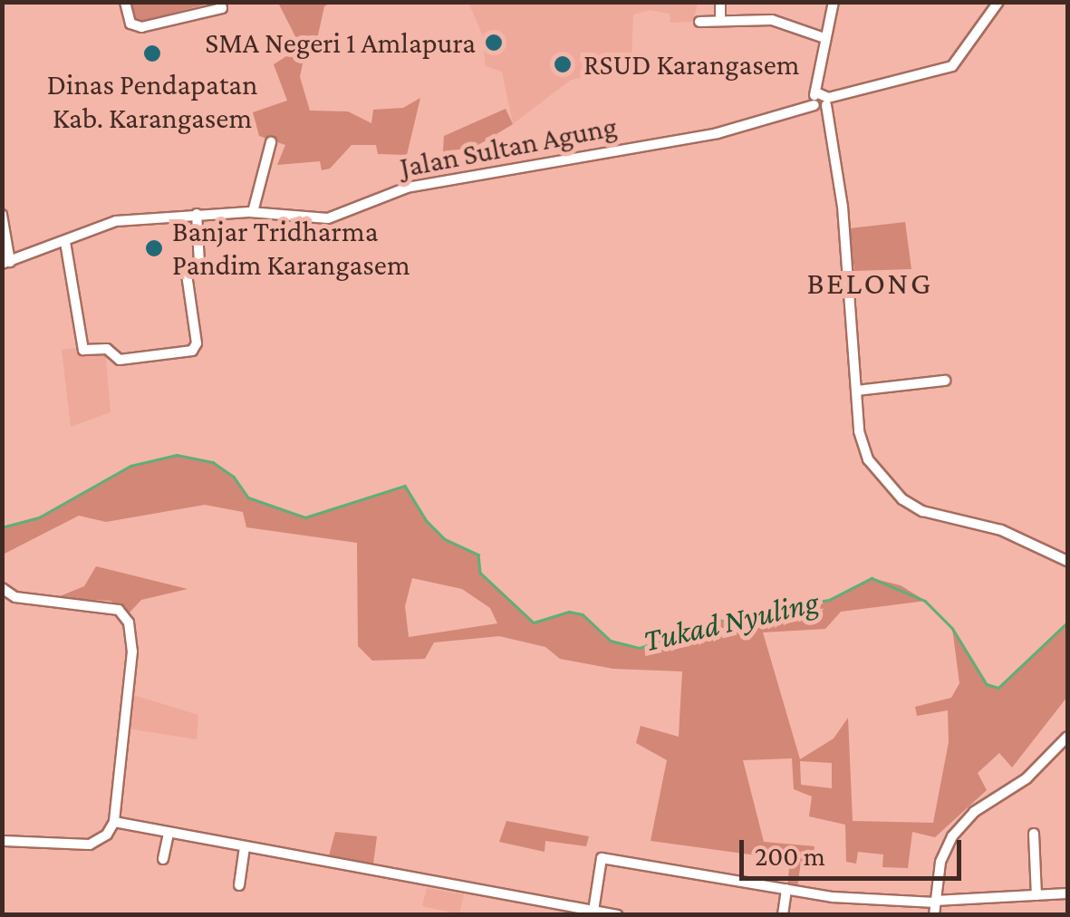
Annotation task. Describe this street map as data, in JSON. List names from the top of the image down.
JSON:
{
  "streets": {
    "street": ["Jalan Sultan Agung"]
  },
  "districts": ["BELONG"],
  "water": ["Tukad Nyuling"],
  "places": [
    "SMA Negeri 1 Amlapura",
    "Dinas Pendapatan Kab. Karangasem",
    "RSUD Karangasem",
    "Banjar Tridharma Pandim Karangasem"
  ],
  "scale_bar": "200 m"
}
